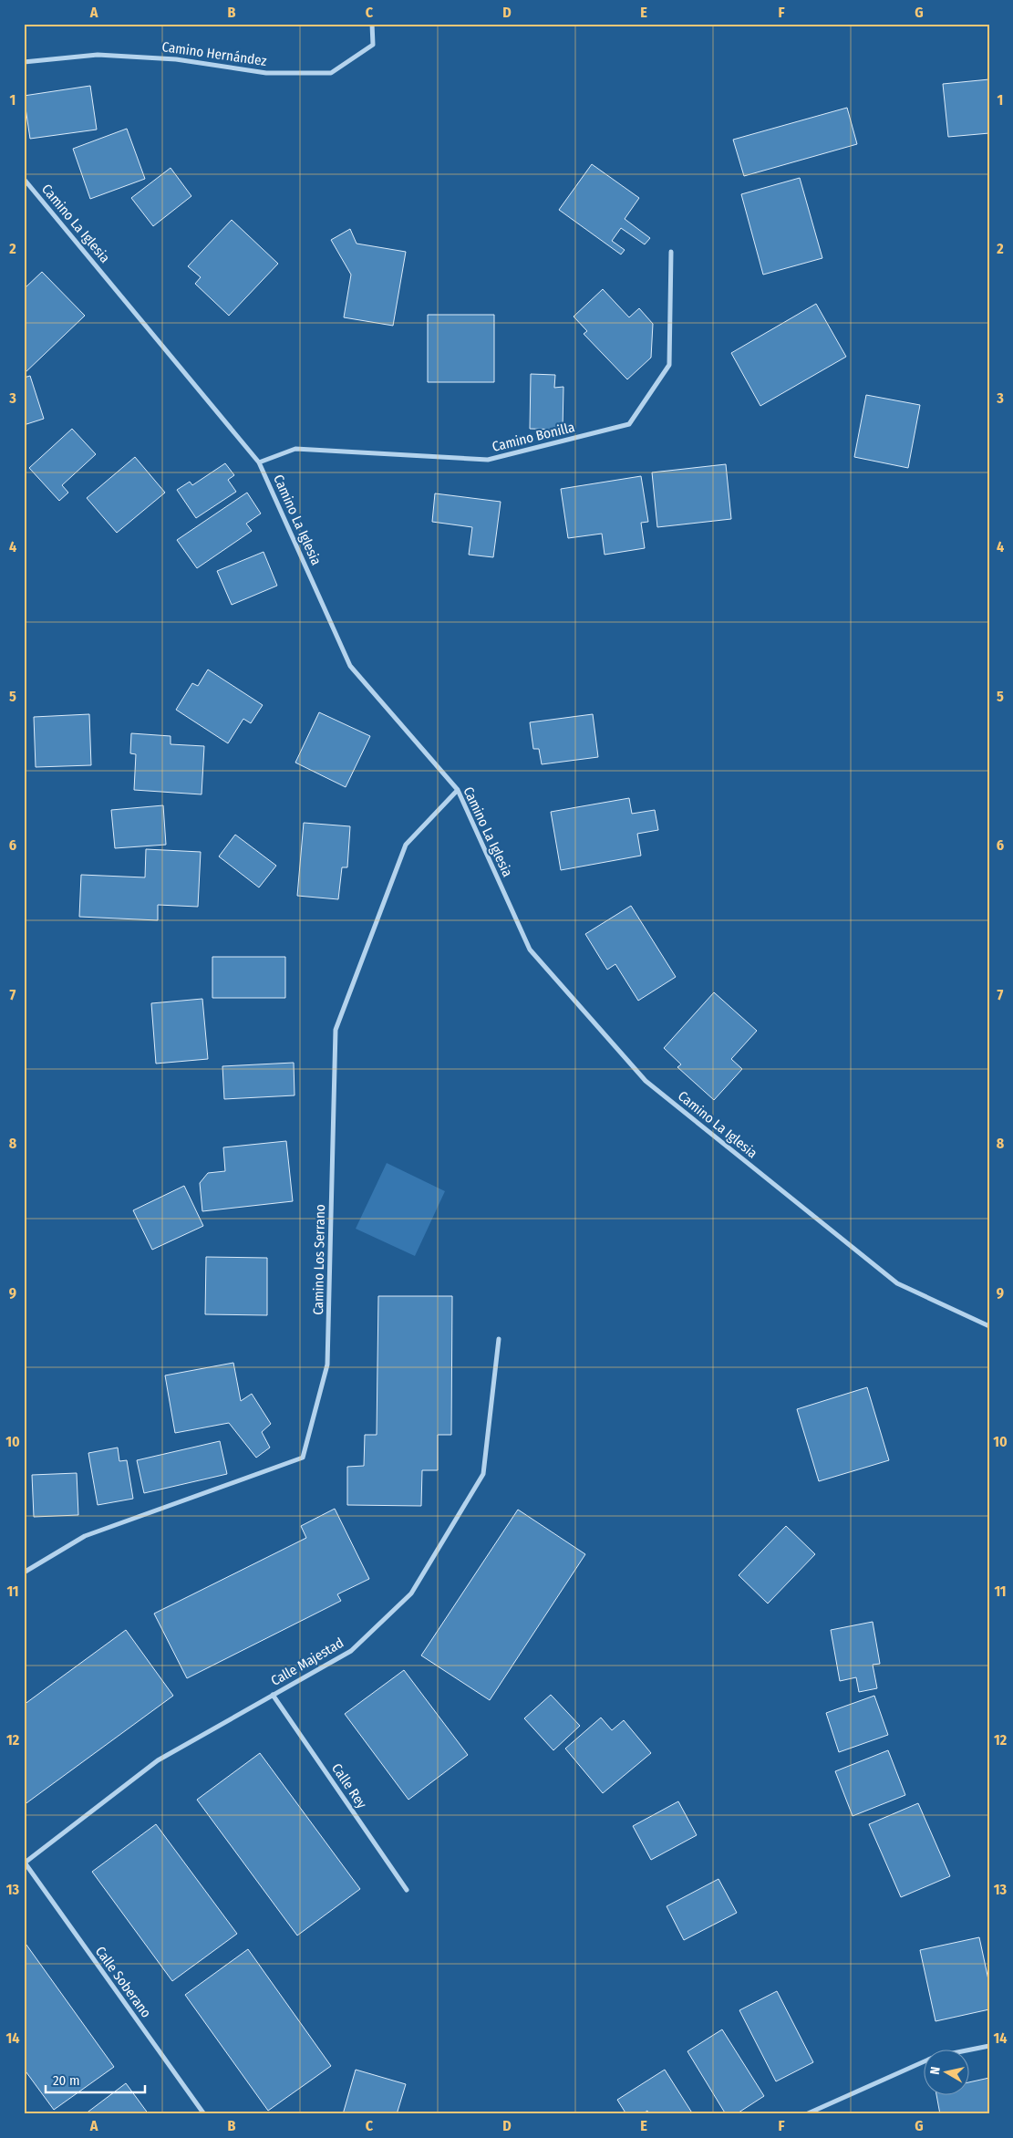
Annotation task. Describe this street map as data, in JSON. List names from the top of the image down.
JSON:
{
  "streets": {
    "street": [
      "Camino Hernández",
      "Camino La Iglesia",
      "Camino Bonilla",
      "Camino Los Serrano",
      "Calle Majestad",
      "Calle Rey",
      "Calle Soberano"
    ]
  },
  "crossings": [
    ["Camino La Iglesia", "Camino Bonilla"],
    ["Camino La Iglesia", "Camino Los Serrano"],
    ["Calle Majestad", "Calle Rey"],
    ["Calle Majestad", "Calle Soberano"]
  ],
  "scale_bar": "20 m",
  "north": "left",
  "grid": {
    "columns": [
      "A",
      "B",
      "C",
      "D",
      "E",
      "F",
      "G"
    ],
    "rows": [
      "1",
      "2",
      "3",
      "4",
      "5",
      "6",
      "7",
      "8",
      "9",
      "10",
      "11",
      "12",
      "13",
      "14"
    ]
  }
}
